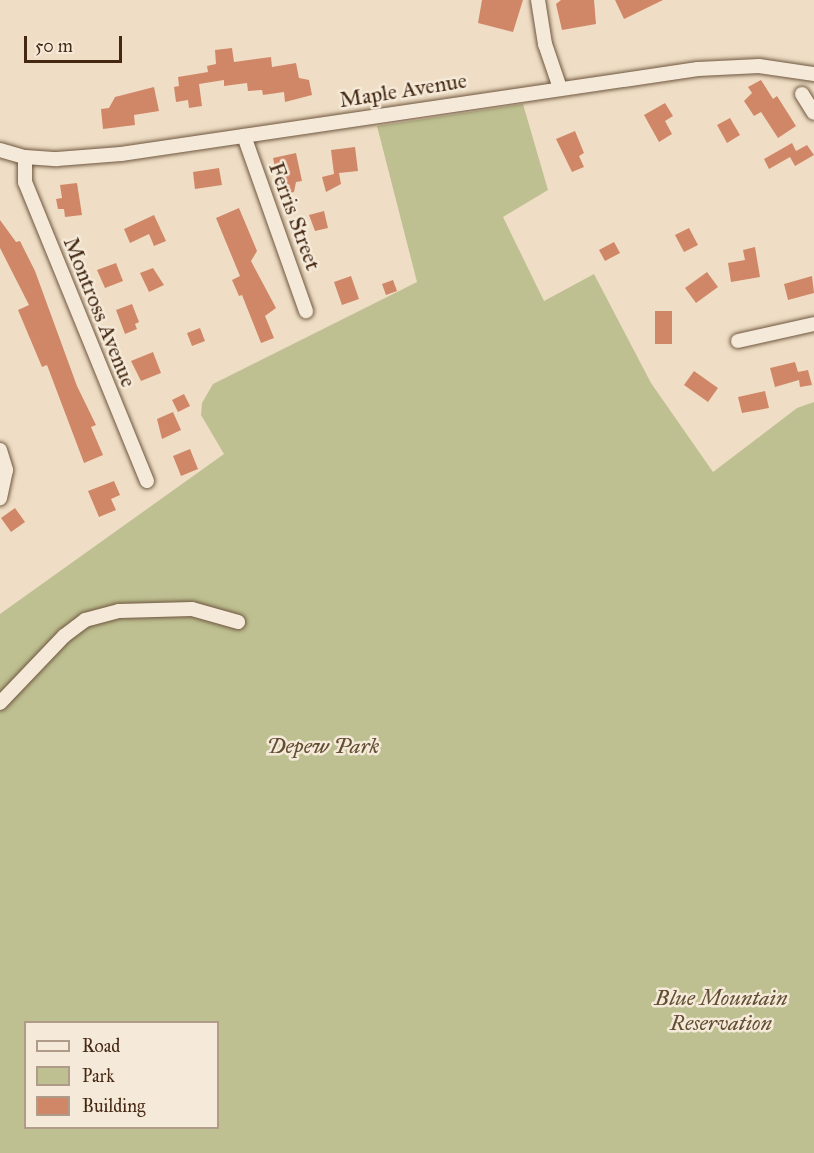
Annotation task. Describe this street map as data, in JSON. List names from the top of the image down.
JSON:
{
  "streets": {
    "street": ["Maple Avenue", "Ferris Street", "Montross Avenue"]
  },
  "crossings": [
    ["Maple Avenue", "Ferris Street"],
    ["Maple Avenue", "Montross Avenue"]
  ],
  "parks": ["Depew Park", "Blue Mountain Reservation"],
  "legend": ["Road", "Park", "Building"],
  "scale_bar": "50 m"
}
